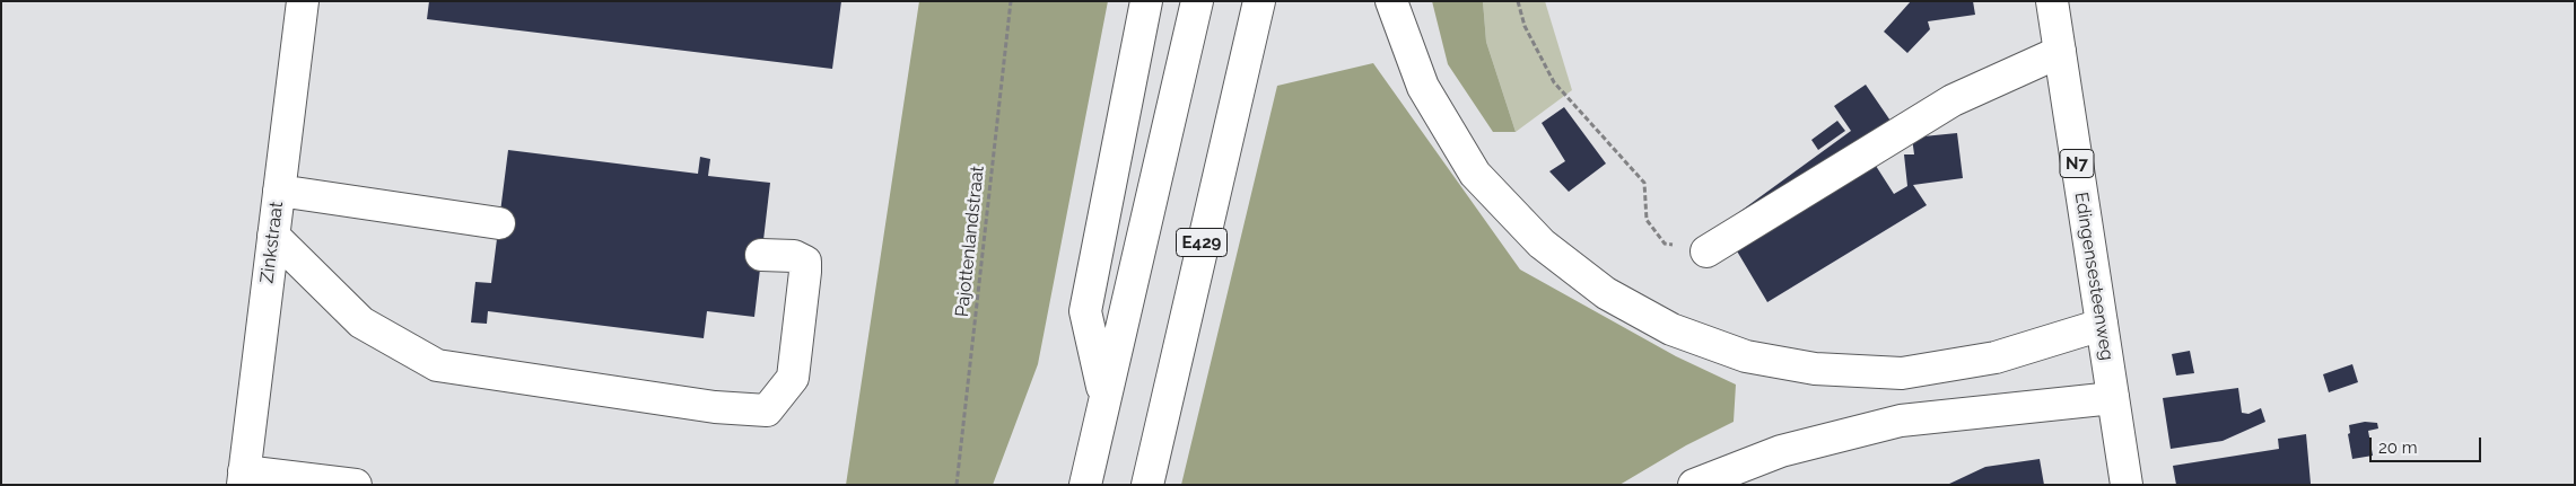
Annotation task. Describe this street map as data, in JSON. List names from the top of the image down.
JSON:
{
  "streets": {
    "main road": [
      "N7",
      "Zinkstraat",
      "E429",
      "Edingensesteenweg"
    ],
    "path": ["Pajottenlandstraat"]
  },
  "scale_bar": "20 m"
}
